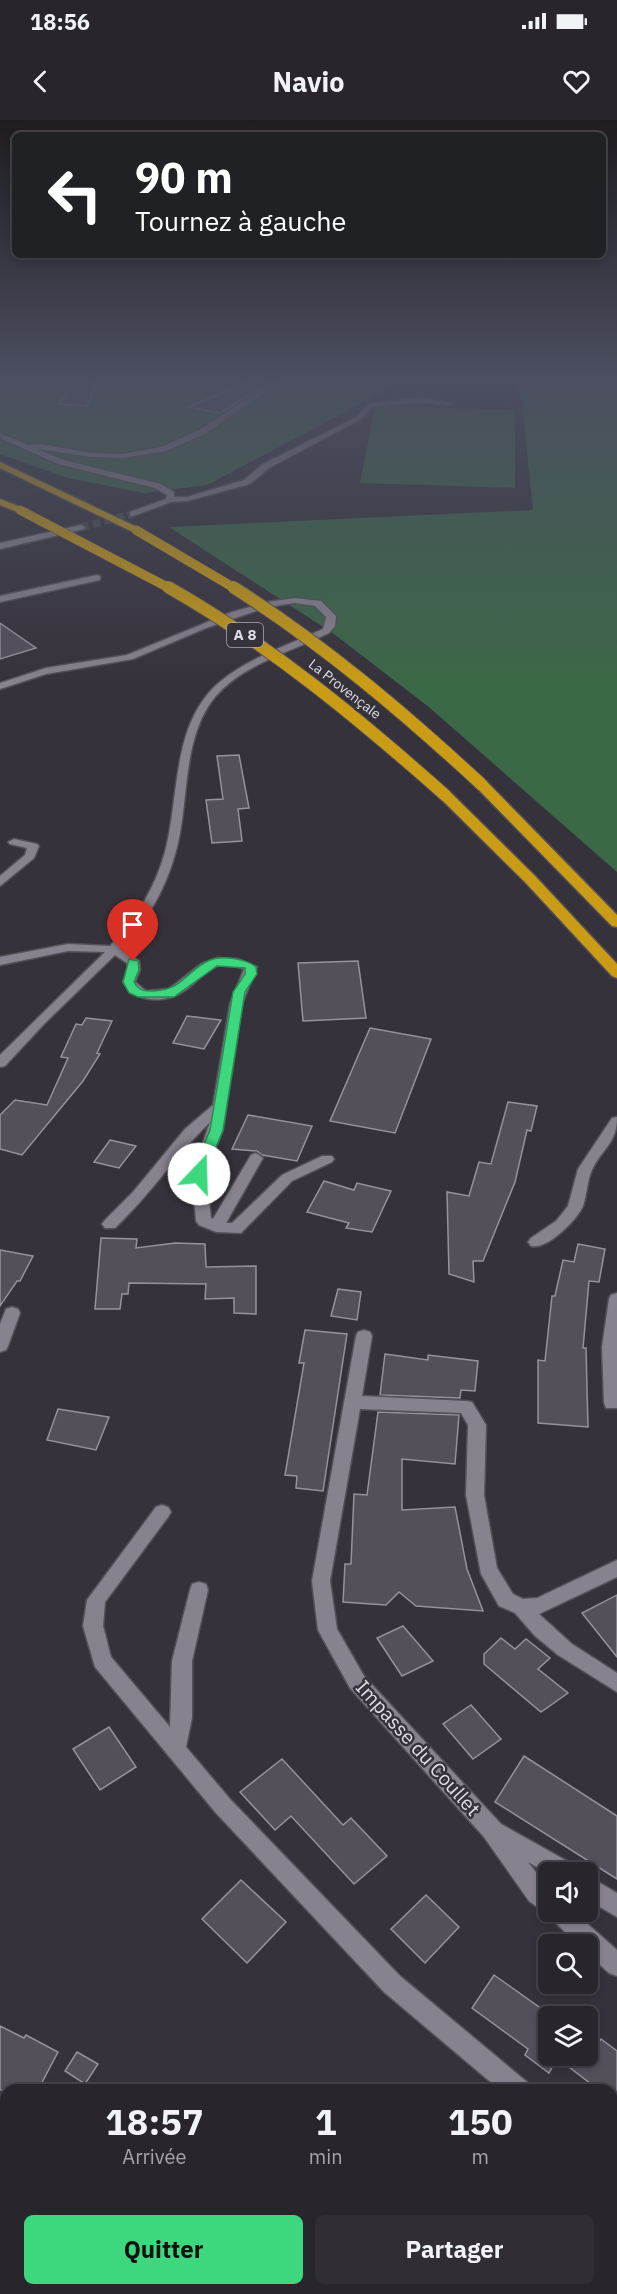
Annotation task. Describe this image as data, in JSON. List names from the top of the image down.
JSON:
{
  "streets": {
    "highway": ["A 8", "La Provençale"],
    "street": ["Impasse du Coullet"]
  },
  "page": {
    "status": "18:56",
    "header": "Navio",
    "turn": ["90 m", "Tournez à gauche"],
    "eta": [
      "18:57",
      "Arrivée",
      "1",
      "min",
      "150",
      "m"
    ],
    "buttons": ["Quitter", "Partager"]
  }
}
